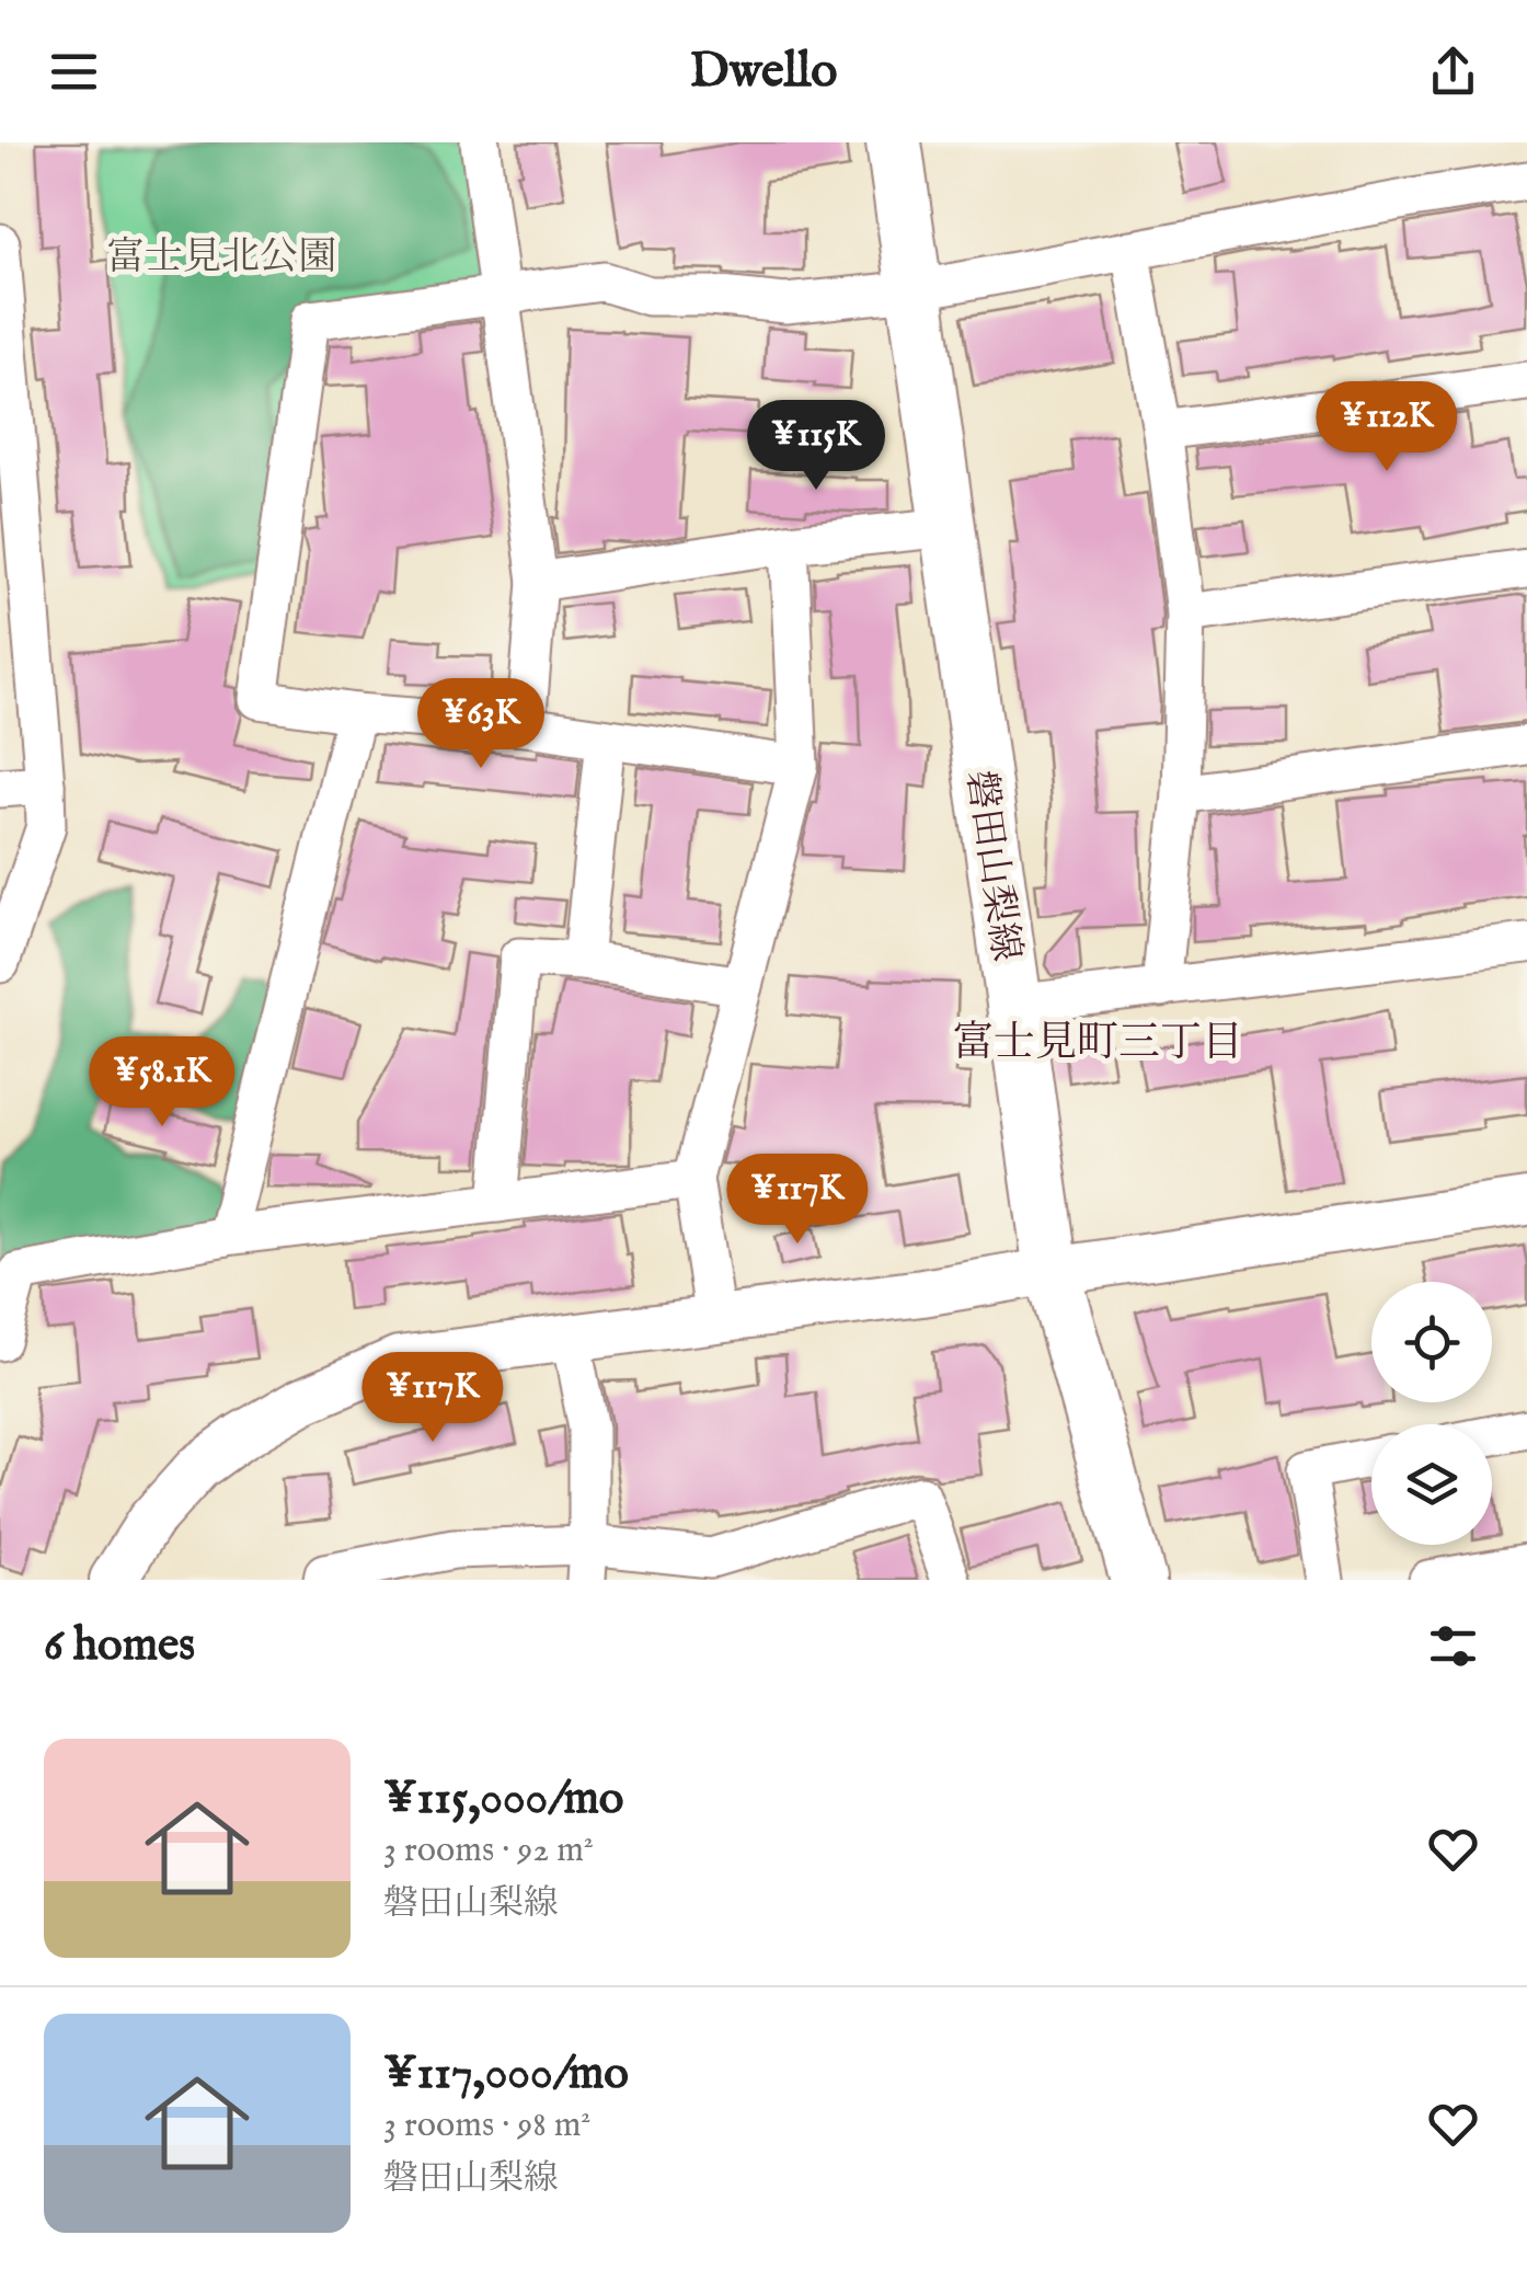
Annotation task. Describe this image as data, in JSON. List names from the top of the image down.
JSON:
{
  "streets": {
    "main road": ["磐田山梨線"]
  },
  "districts": ["富士見町三丁目"],
  "parks": ["富士見北公園"],
  "page": {
    "header": "Dwello",
    "price": [
      "¥112K",
      "¥115K",
      "¥63K",
      "¥58.1K",
      "¥117K",
      "¥117K"
    ],
    "heading": "6 homes",
    "list": [
      {
        "name": "¥115,000/mo",
        "note": "3 rooms · 92 m² · 磐田山梨線"
      },
      {
        "name": "¥117,000/mo",
        "note": "3 rooms · 98 m² · 磐田山梨線"
      }
    ]
  }
}
